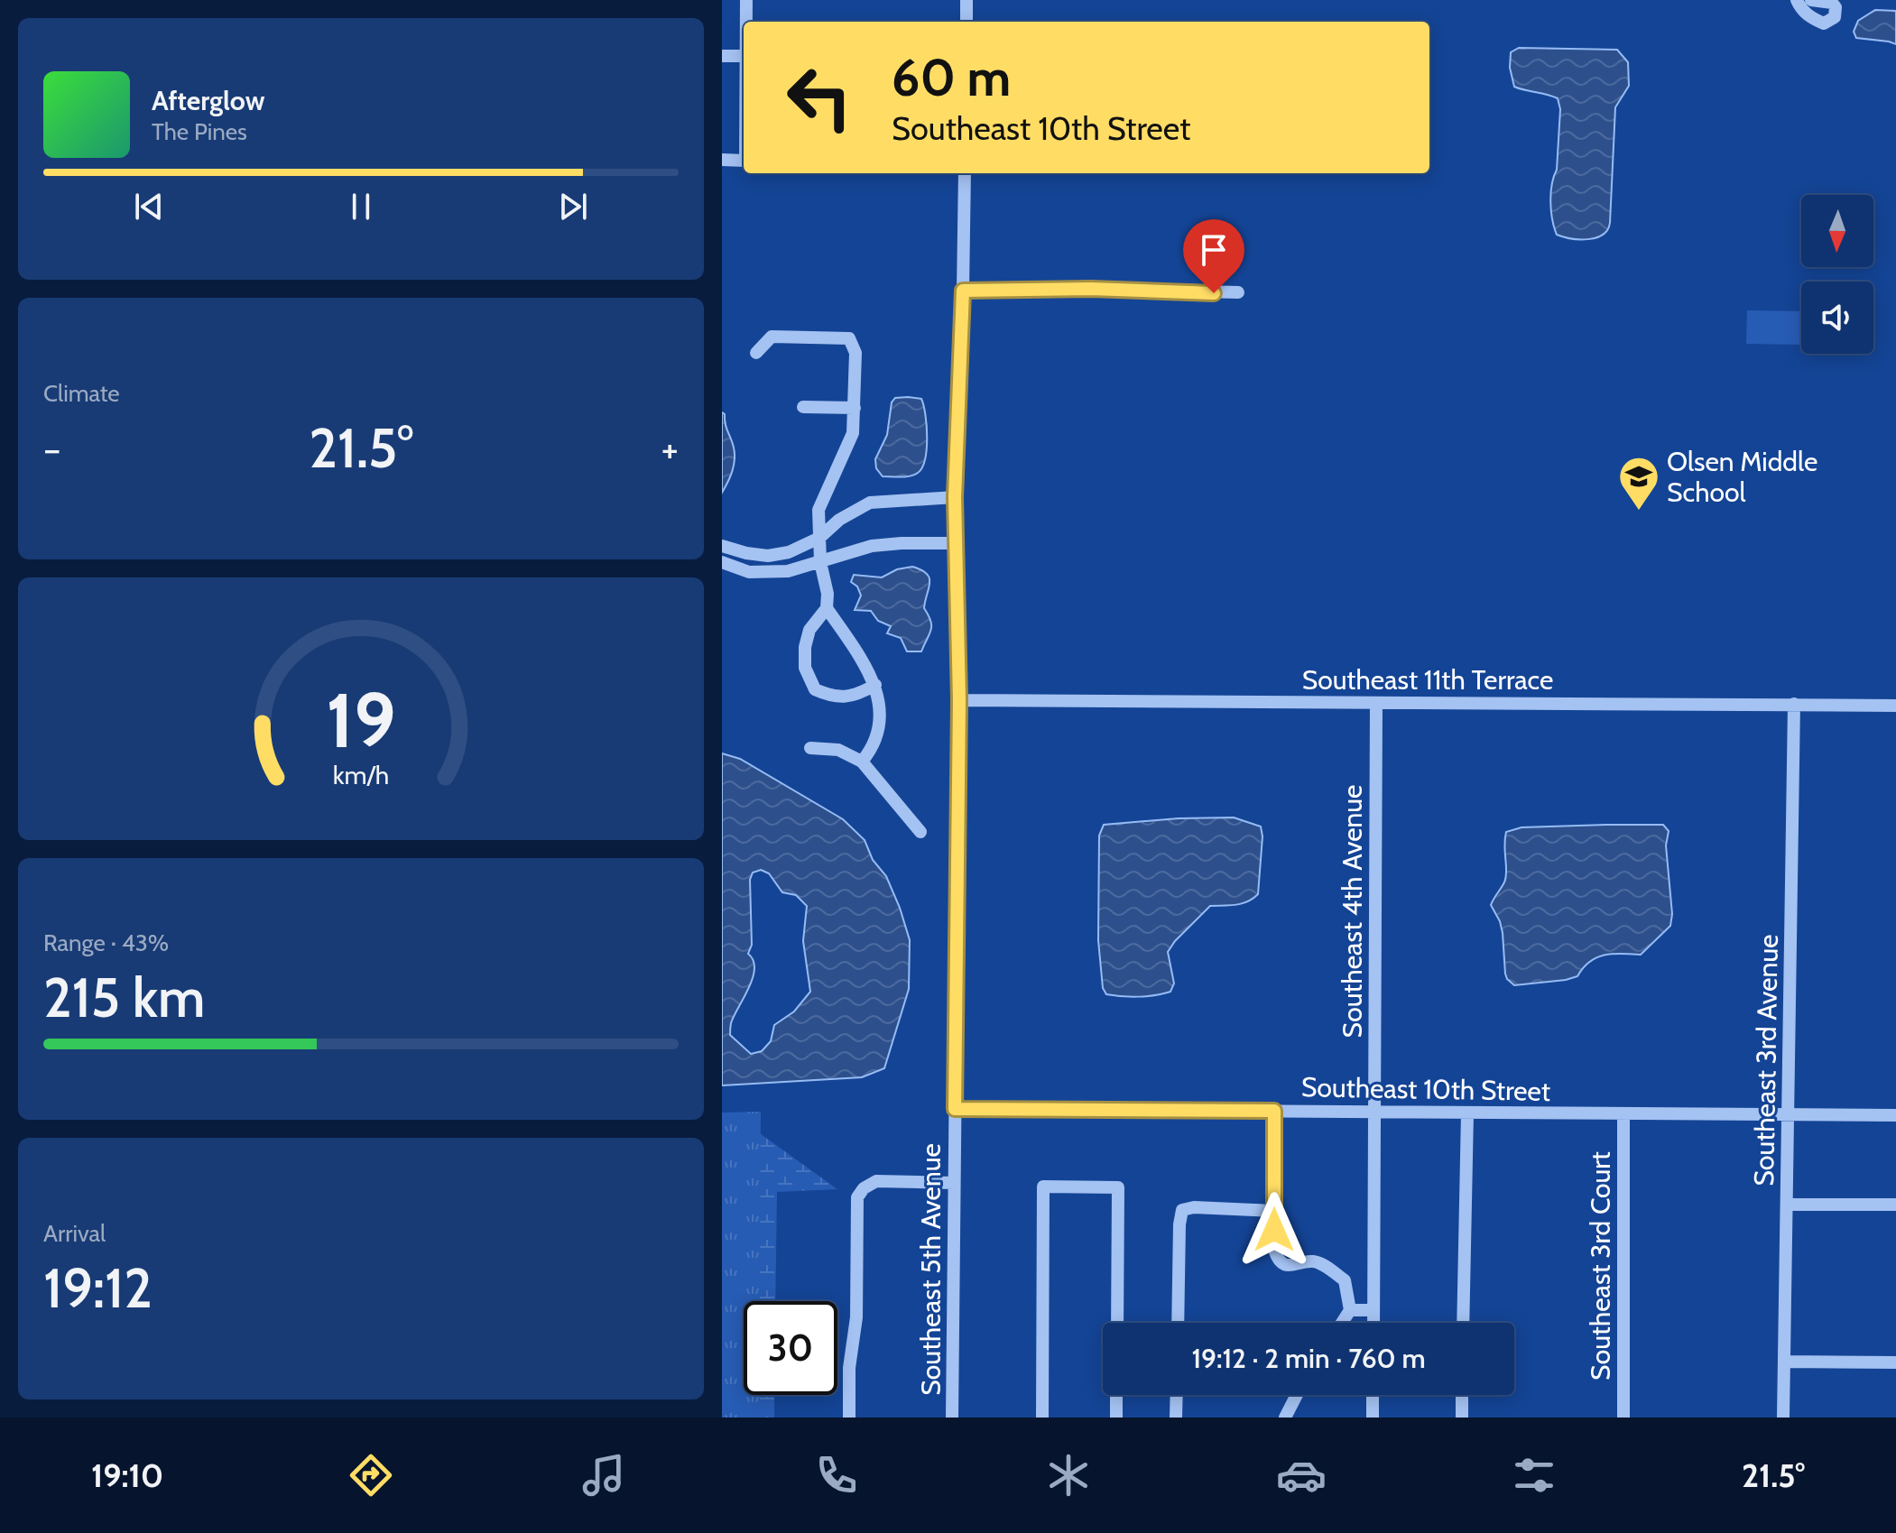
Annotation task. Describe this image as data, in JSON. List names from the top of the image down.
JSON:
{
  "streets": {
    "street": [
      "Southeast 11th Terrace",
      "Southeast 4th Avenue",
      "Southeast 3rd Avenue",
      "Southeast 10th Street",
      "Southeast 3rd Court",
      "Southeast 5th Avenue"
    ]
  },
  "crossings": [
    ["Southeast 11th Terrace", "Southeast 4th Avenue"],
    ["Southeast 11th Terrace", "Southeast 3rd Avenue"],
    ["Southeast 11th Terrace", "Southeast 5th Avenue"],
    ["Southeast 4th Avenue", "Southeast 10th Street"],
    ["Southeast 3rd Avenue", "Southeast 10th Street"],
    ["Southeast 10th Street", "Southeast 3rd Court"],
    ["Southeast 10th Street", "Southeast 5th Avenue"]
  ],
  "places": {
    "school or university": ["Olsen Middle School"]
  },
  "north": "bottom",
  "page": {
    "turn": ["60 m", "Southeast 10th Street"],
    "song": ["Afterglow", "The Pines"],
    "tile": [
      "Climate",
      ["Range · 43%", "215 km"],
      ["Arrival", "19:12"]
    ],
    "heat": ["−", "21.5°", "+"],
    "limit": "30",
    "trip": "19:12 · 2 min · 760 m",
    "tabs": ["19:10", "21.5°"],
    "gauge": ["19", "km/h"]
  }
}
